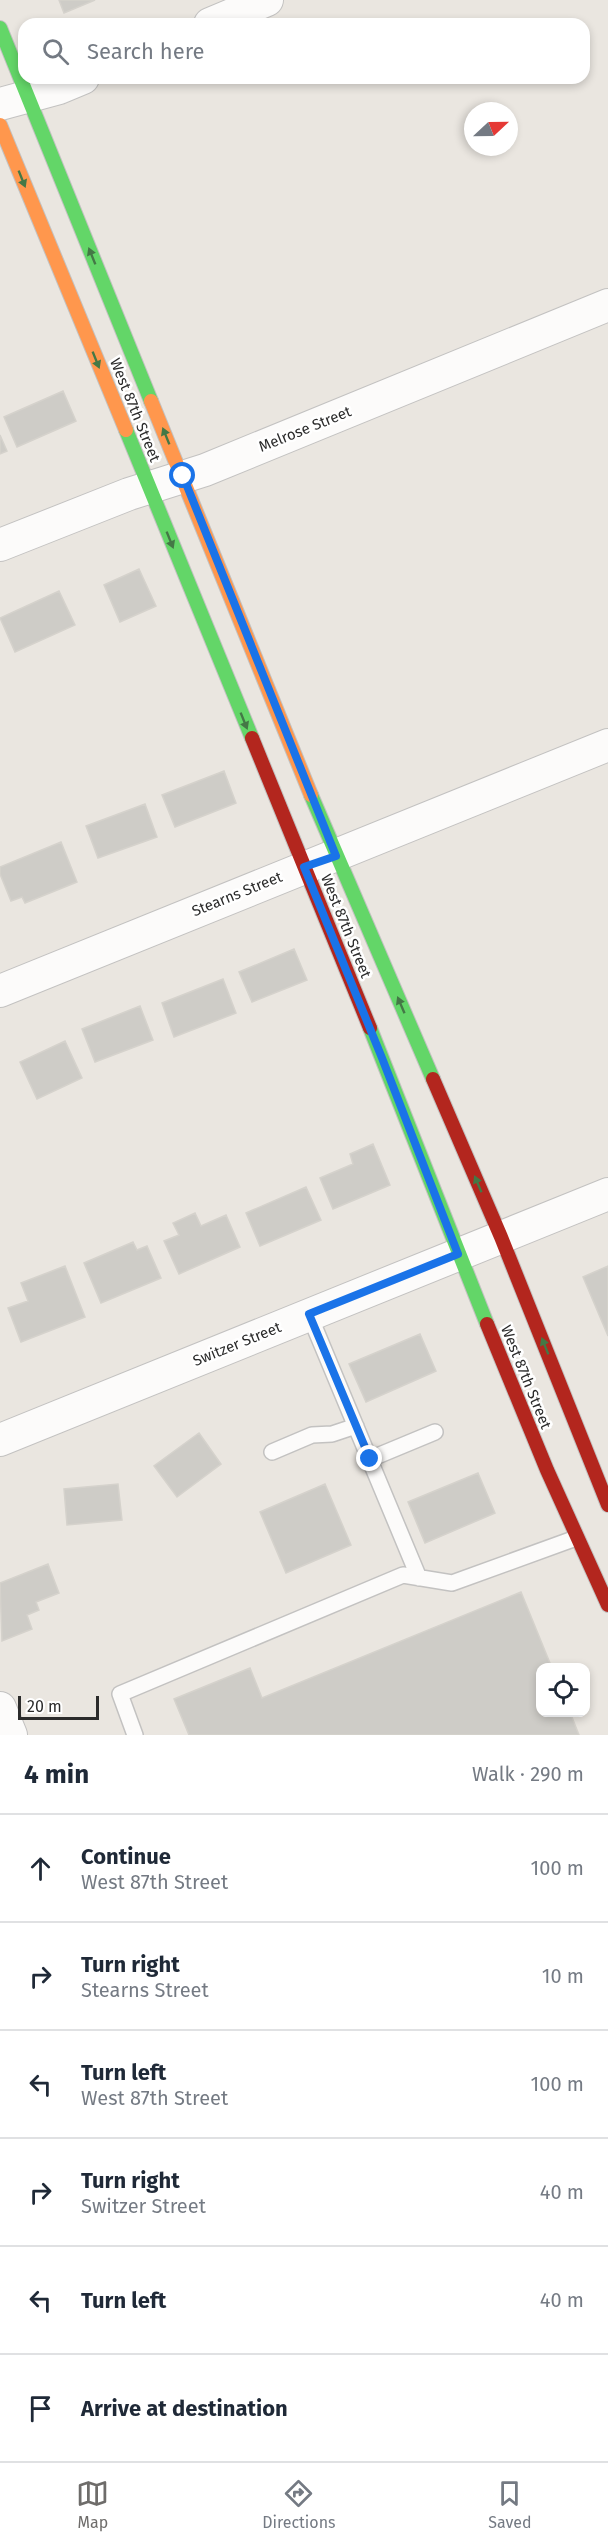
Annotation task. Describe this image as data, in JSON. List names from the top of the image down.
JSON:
{
  "streets": {
    "main road": ["West 87th Street"],
    "street": ["Melrose Street", "Stearns Street", "Switzer Street"]
  },
  "crossings": [
    ["West 87th Street", "Melrose Street"],
    ["West 87th Street", "Stearns Street"],
    ["West 87th Street", "Switzer Street"]
  ],
  "scale_bar": "20 m",
  "north": "right",
  "page": {
    "search": "Search here",
    "scale": "20 m",
    "heading": ["4 min", "Walk · 290 m"],
    "list": [
      ["Continue", "West 87th Street", "100 m"],
      ["Turn right", "Stearns Street", "10 m"],
      ["Turn left", "West 87th Street", "100 m"],
      ["Turn right", "Switzer Street", "40 m"],
      ["Turn left", "40 m"],
      "Arrive at destination"
    ],
    "nav": ["Map", "Directions", "Saved"]
  }
}
